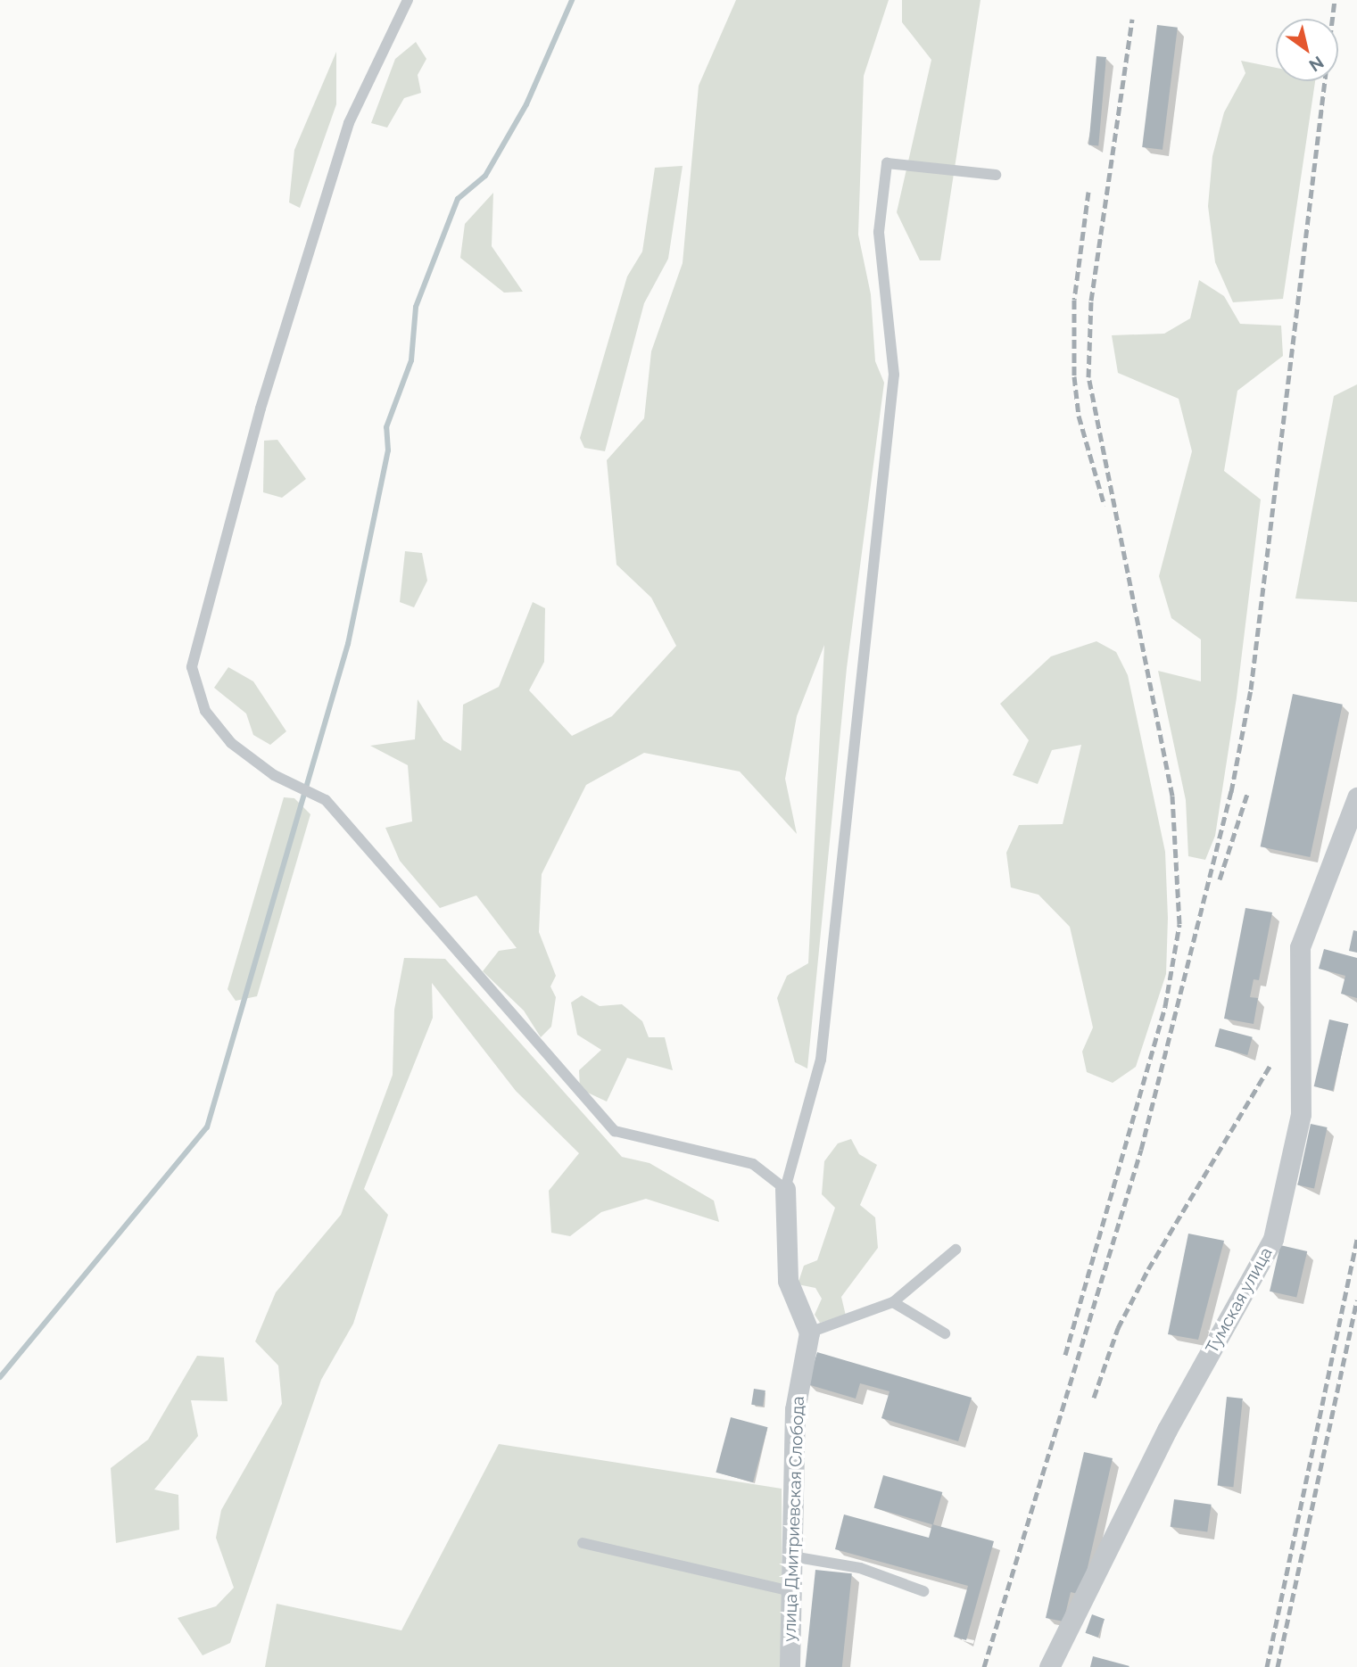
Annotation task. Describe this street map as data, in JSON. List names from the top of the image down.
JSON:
{
  "streets": {
    "street": ["Тумская улица", "улица Дмитриевская Слобода"]
  },
  "north": "bottom right"
}
